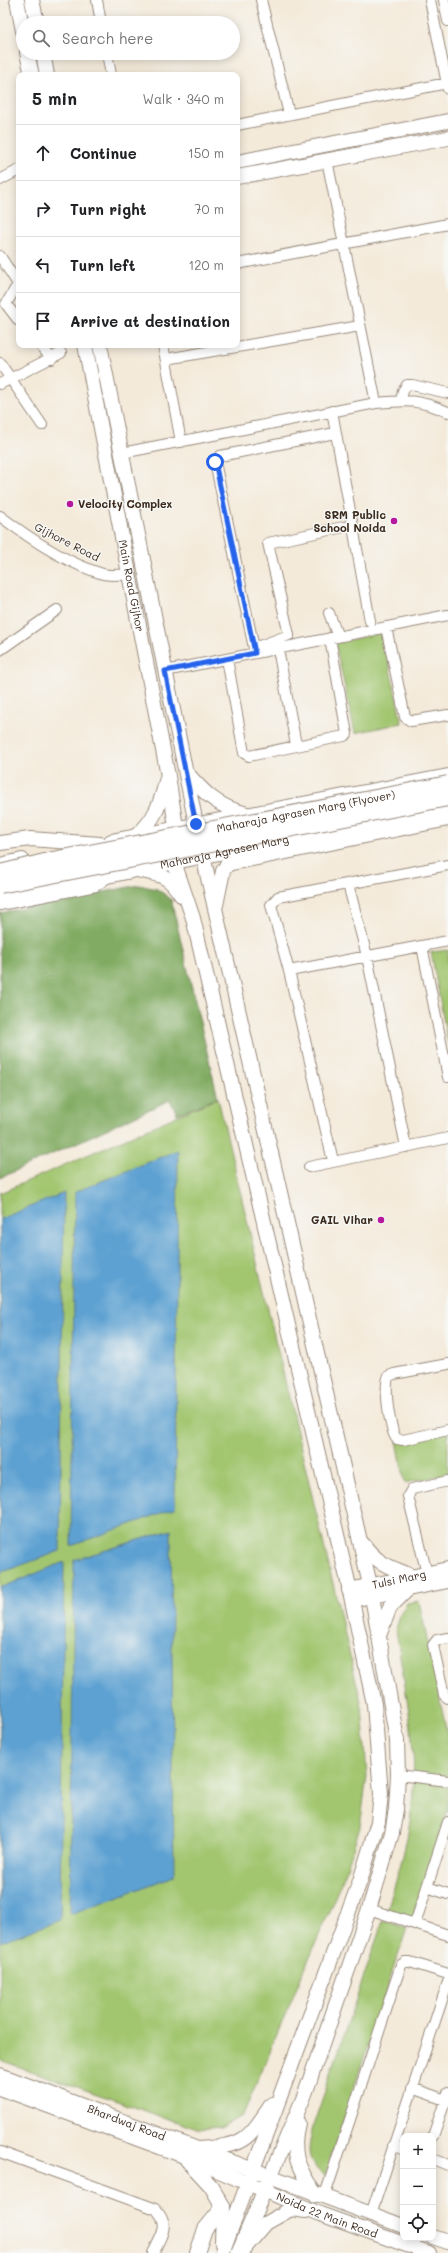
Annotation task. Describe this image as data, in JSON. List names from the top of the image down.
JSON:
{
  "streets": {
    "main road": ["Maharaja Agrasen Marg (Flyover)"],
    "street": [
      "Gijhore Road",
      "Main Road Gijhor",
      "Maharaja Agrasen Marg",
      "Tulsi Marg",
      "Bhardwaj Road",
      "Noida 22 Main Road"
    ]
  },
  "crossings": [
    ["Gijhore Road", "Main Road Gijhor"],
    ["Bhardwaj Road", "Noida 22 Main Road"]
  ],
  "places": ["Velocity Complex", "SRM Public School Noida", "GAIL Vihar"],
  "page": {
    "search": "Search here",
    "heading": ["5 min", "Walk · 340 m"],
    "list": [
      ["Continue", "150 m"],
      ["Turn right", "70 m"],
      ["Turn left", "120 m"],
      "Arrive at destination"
    ],
    "map_buttons": ["+", "−"]
  }
}
